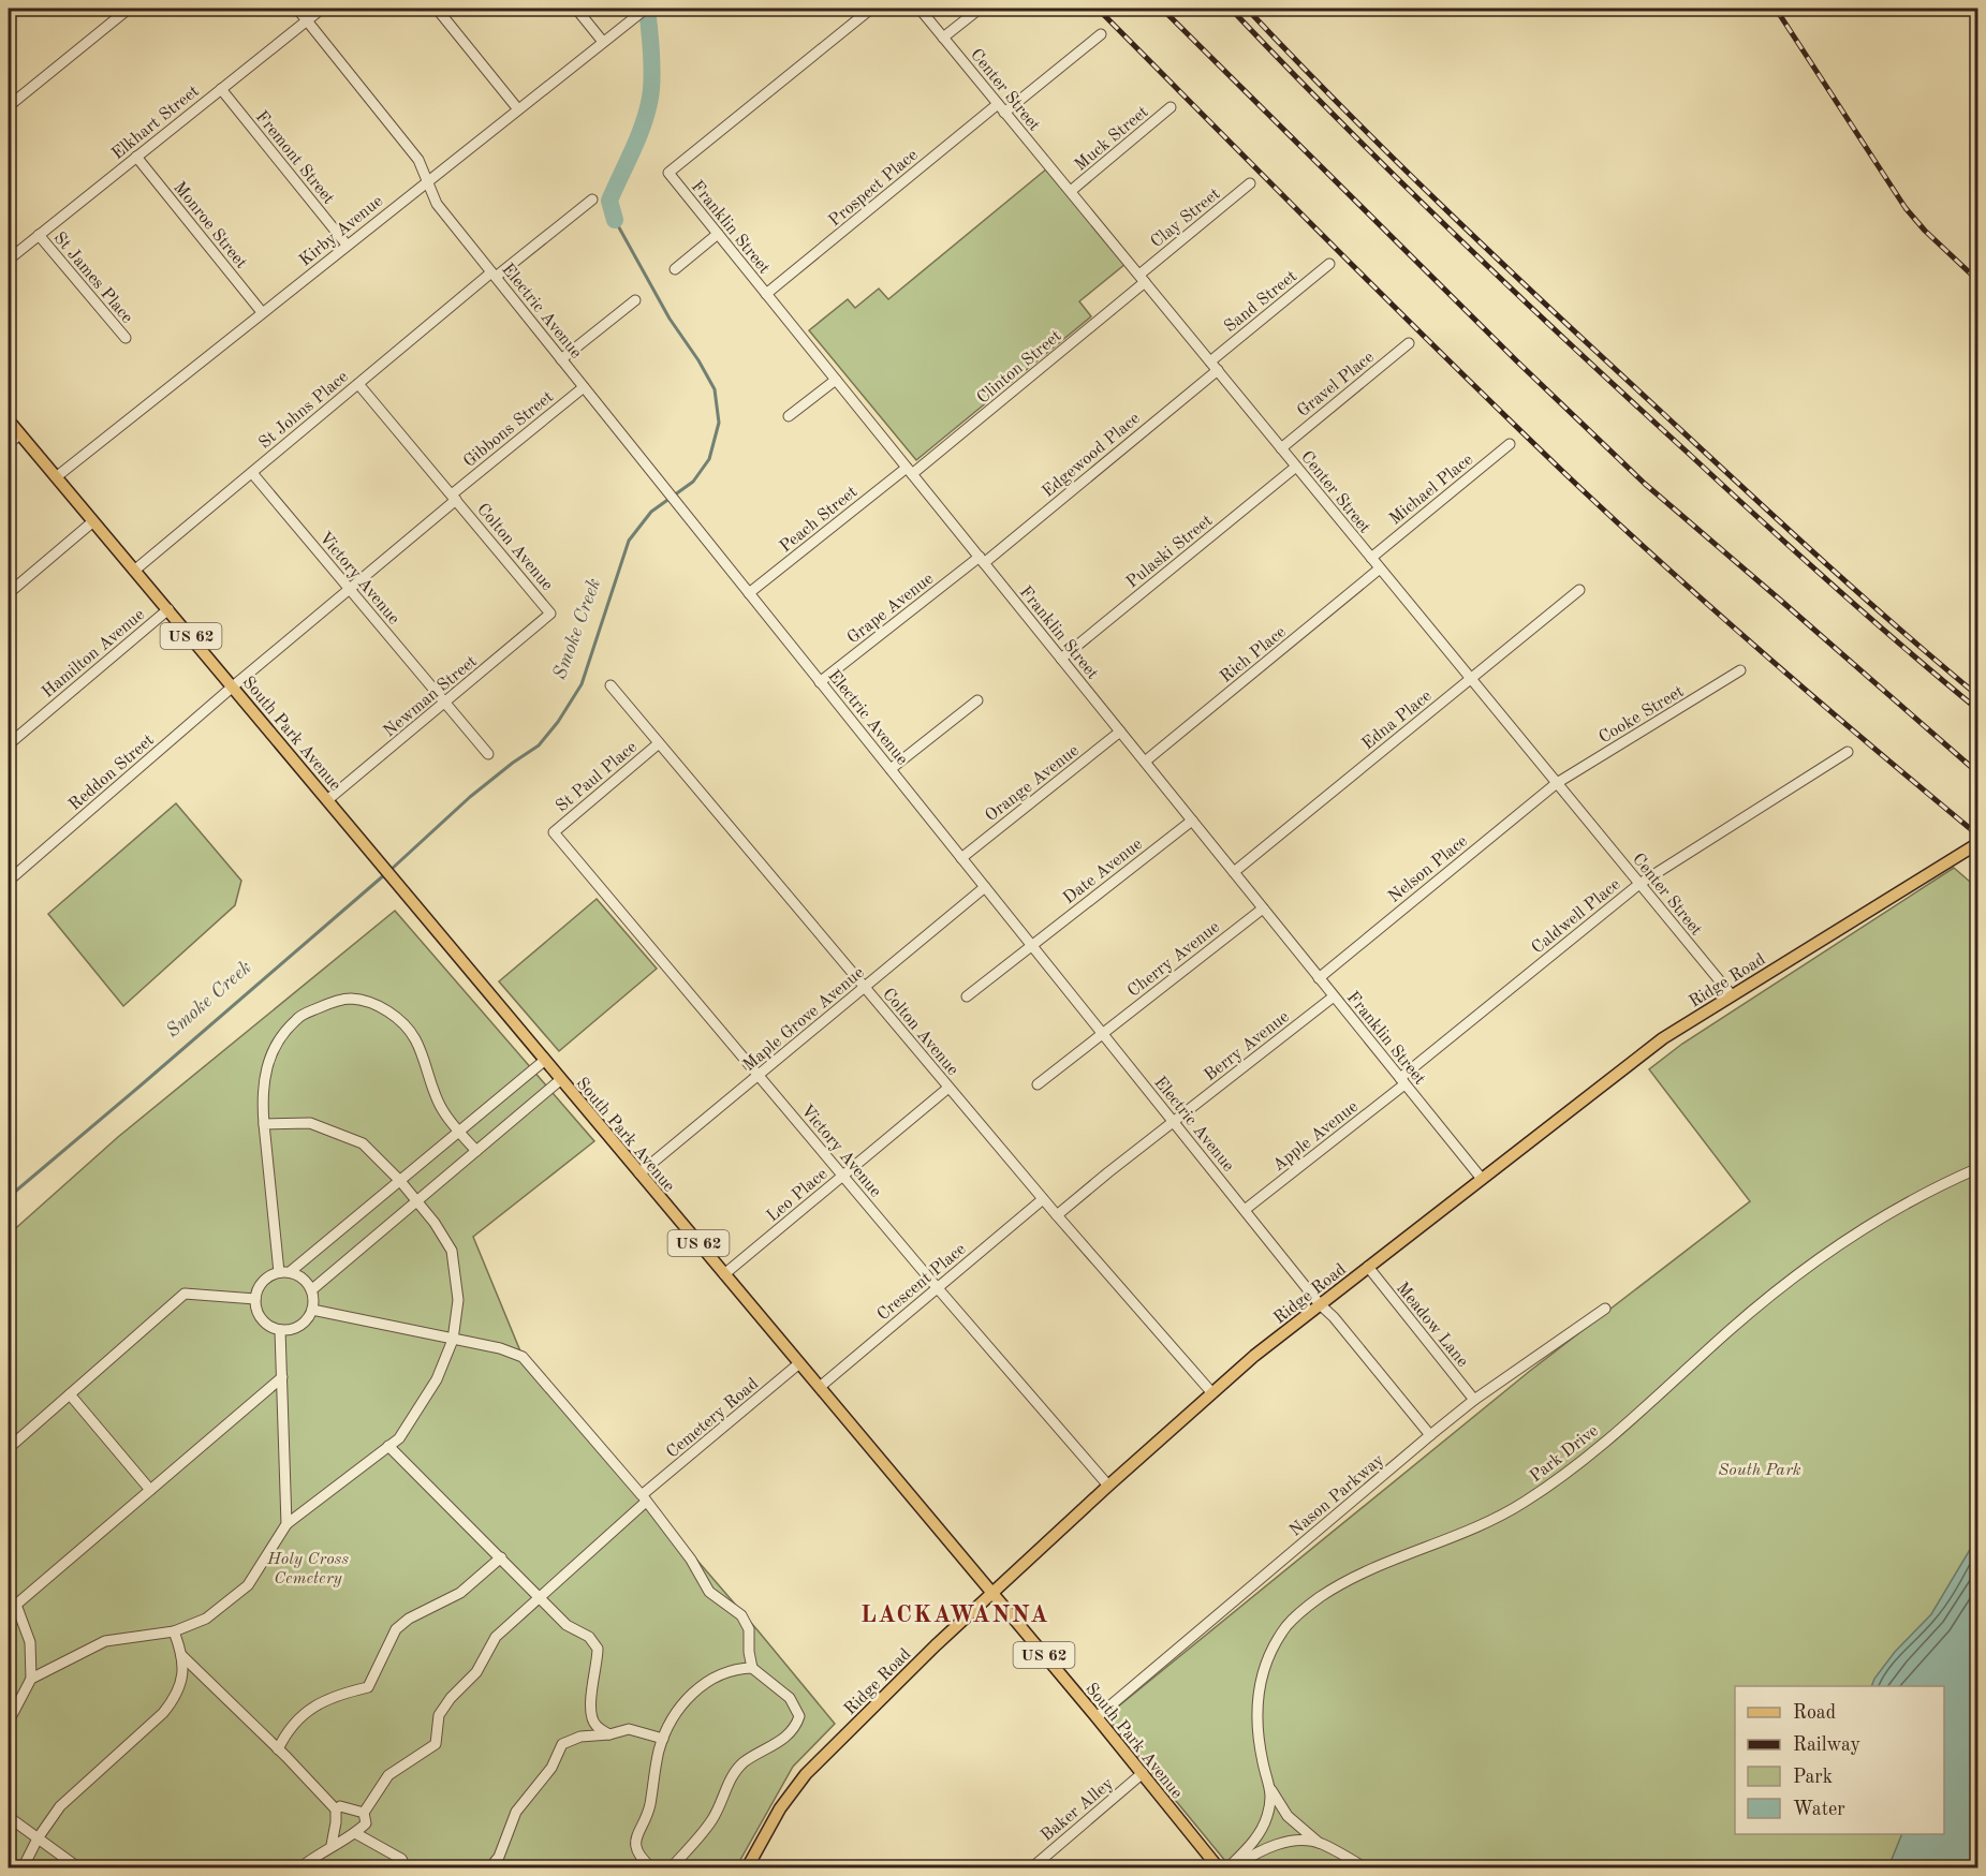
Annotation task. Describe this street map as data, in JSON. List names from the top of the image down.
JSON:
{
  "streets": {
    "main road": ["US 62", "South Park Avenue", "Ridge Road"],
    "street": [
      "Center Street",
      "Elkhart Street",
      "Muck Street",
      "Fremont Street",
      "Prospect Place",
      "Clay Street",
      "Monroe Street",
      "Franklin Street",
      "Kirby Avenue",
      "St James Place",
      "Sand Street",
      "Electric Avenue",
      "Clinton Street",
      "Gravel Place",
      "St Johns Place",
      "Gibbons Street",
      "Edgewood Place",
      "Michael Place",
      "Peach Street",
      "Colton Avenue",
      "Pulaski Street",
      "Victory Avenue",
      "Grape Avenue",
      "Hamilton Avenue",
      "Rich Place",
      "Newman Street",
      "Cooke Street",
      "Edna Place",
      "Reddon Street",
      "St Paul Place",
      "Orange Avenue",
      "Nelson Place",
      "Date Avenue",
      "Caldwell Place",
      "Cherry Avenue",
      "Maple Grove Avenue",
      "Berry Avenue",
      "Apple Avenue",
      "Leo Place",
      "Crescent Place",
      "Meadow Lane",
      "Cemetery Road",
      "Park Drive",
      "Nason Parkway",
      "Baker Alley"
    ]
  },
  "crossings": [
    ["Center Street", "Muck Street"],
    ["Center Street", "Prospect Place"],
    ["Center Street", "Clay Street"],
    ["Center Street", "Sand Street"],
    ["Center Street", "Clinton Street"],
    ["Center Street", "Gravel Place"],
    ["Center Street", "Edgewood Place"],
    ["Center Street", "Michael Place"],
    ["Center Street", "Pulaski Street"],
    ["Center Street", "Rich Place"],
    ["Center Street", "Cooke Street"],
    ["Center Street", "Edna Place"],
    ["Center Street", "Nelson Place"],
    ["Center Street", "Caldwell Place"],
    ["Center Street", "Ridge Road"],
    ["Elkhart Street", "Fremont Street"],
    ["Elkhart Street", "Monroe Street"],
    ["Elkhart Street", "St James Place"],
    ["Elkhart Street", "Electric Avenue"],
    ["Fremont Street", "Kirby Avenue"],
    ["Prospect Place", "Franklin Street"],
    ["Clay Street", "Clinton Street"],
    ["Monroe Street", "Kirby Avenue"],
    ["Franklin Street", "Clinton Street"],
    ["Franklin Street", "Edgewood Place"],
    ["Franklin Street", "Peach Street"],
    ["Franklin Street", "Pulaski Street"],
    ["Franklin Street", "Grape Avenue"],
    ["Franklin Street", "Rich Place"],
    ["Franklin Street", "Edna Place"],
    ["Franklin Street", "Orange Avenue"],
    ["Franklin Street", "Nelson Place"],
    ["Franklin Street", "Date Avenue"],
    ["Franklin Street", "Caldwell Place"],
    ["Franklin Street", "Cherry Avenue"],
    ["Franklin Street", "Ridge Road"],
    ["Franklin Street", "Berry Avenue"],
    ["Franklin Street", "Apple Avenue"],
    ["Kirby Avenue", "Electric Avenue"],
    ["Kirby Avenue", "South Park Avenue"],
    ["Electric Avenue", "St Johns Place"],
    ["Electric Avenue", "Gibbons Street"],
    ["Electric Avenue", "Peach Street"],
    ["Electric Avenue", "Grape Avenue"],
    ["Electric Avenue", "Orange Avenue"],
    ["Electric Avenue", "Date Avenue"],
    ["Electric Avenue", "Cherry Avenue"],
    ["Electric Avenue", "Ridge Road"],
    ["Electric Avenue", "Maple Grove Avenue"],
    ["Electric Avenue", "Berry Avenue"],
    ["Electric Avenue", "Apple Avenue"],
    ["Electric Avenue", "Nason Parkway"],
    ["Clinton Street", "Peach Street"],
    ["St Johns Place", "Colton Avenue"],
    ["St Johns Place", "Victory Avenue"],
    ["St Johns Place", "South Park Avenue"],
    ["Gibbons Street", "Colton Avenue"],
    ["Gibbons Street", "Victory Avenue"],
    ["Gibbons Street", "South Park Avenue"],
    ["Gibbons Street", "Reddon Street"],
    ["Edgewood Place", "Grape Avenue"],
    ["Colton Avenue", "Newman Street"],
    ["Colton Avenue", "St Paul Place"],
    ["Colton Avenue", "Ridge Road"],
    ["Colton Avenue", "Maple Grove Avenue"],
    ["Colton Avenue", "Berry Avenue"],
    ["Colton Avenue", "Leo Place"],
    ["Colton Avenue", "Crescent Place"],
    ["Victory Avenue", "Newman Street"],
    ["Victory Avenue", "St Paul Place"],
    ["Victory Avenue", "Ridge Road"],
    ["Victory Avenue", "Maple Grove Avenue"],
    ["Victory Avenue", "Leo Place"],
    ["Victory Avenue", "Crescent Place"],
    ["Hamilton Avenue", "South Park Avenue"],
    ["Newman Street", "South Park Avenue"],
    ["Cooke Street", "Nelson Place"],
    ["South Park Avenue", "Reddon Street"],
    ["South Park Avenue", "Ridge Road"],
    ["South Park Avenue", "Maple Grove Avenue"],
    ["South Park Avenue", "Leo Place"],
    ["South Park Avenue", "Crescent Place"],
    ["South Park Avenue", "Cemetery Road"],
    ["South Park Avenue", "Nason Parkway"],
    ["South Park Avenue", "Baker Alley"],
    ["Caldwell Place", "Apple Avenue"],
    ["Ridge Road", "Meadow Lane"],
    ["Meadow Lane", "Nason Parkway"]
  ],
  "districts": ["LACKAWANNA"],
  "water": ["Smoke Creek"],
  "parks": ["South Park", "Holy Cross Cemetery"],
  "legend": [
    "Road",
    "Railway",
    "Park",
    "Water"
  ]
}
